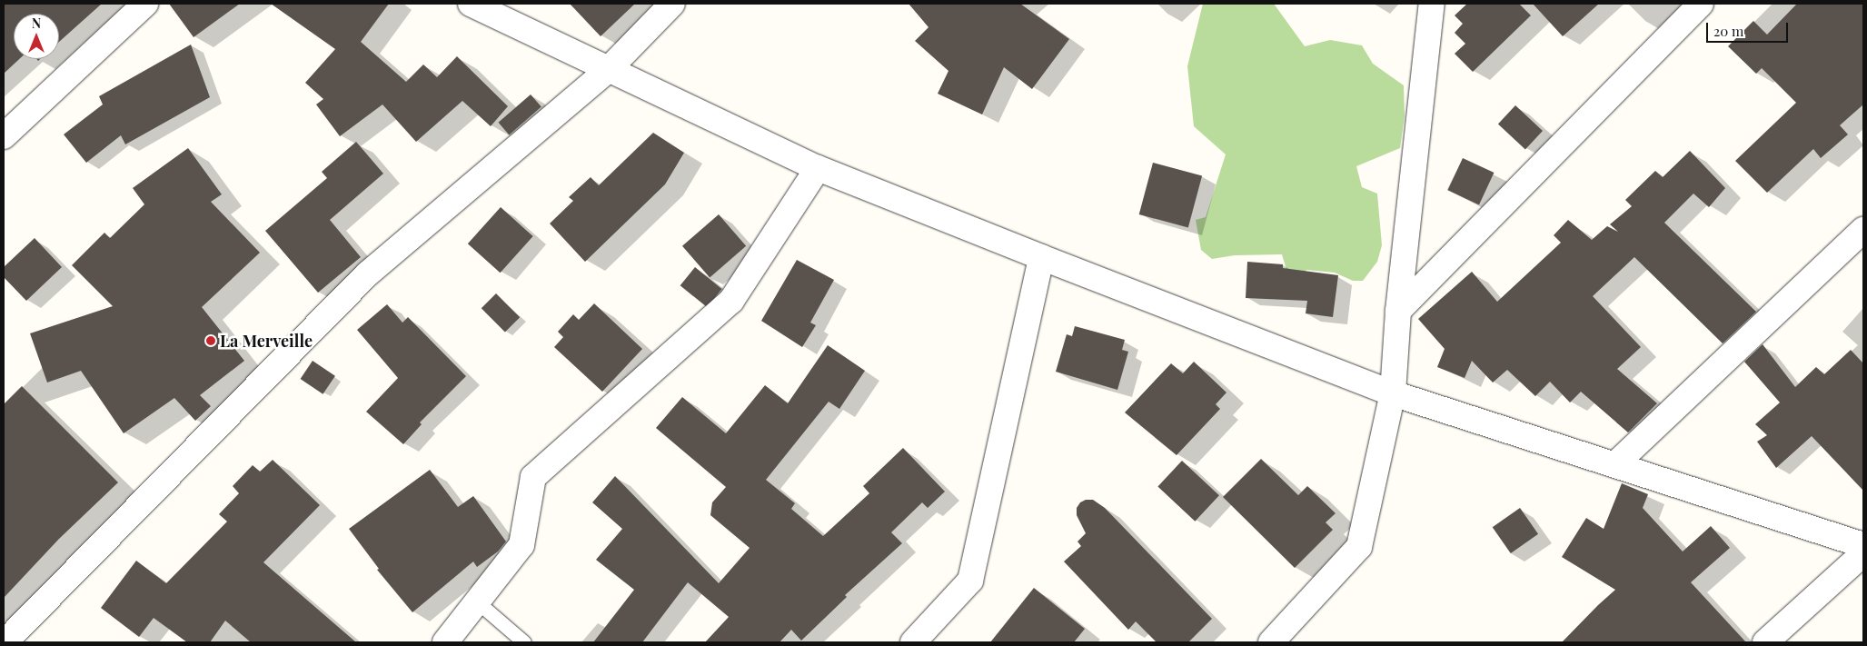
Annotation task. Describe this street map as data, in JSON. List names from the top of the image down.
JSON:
{
  "places": ["La Merveille"],
  "scale_bar": "20 m",
  "north": "top"
}
